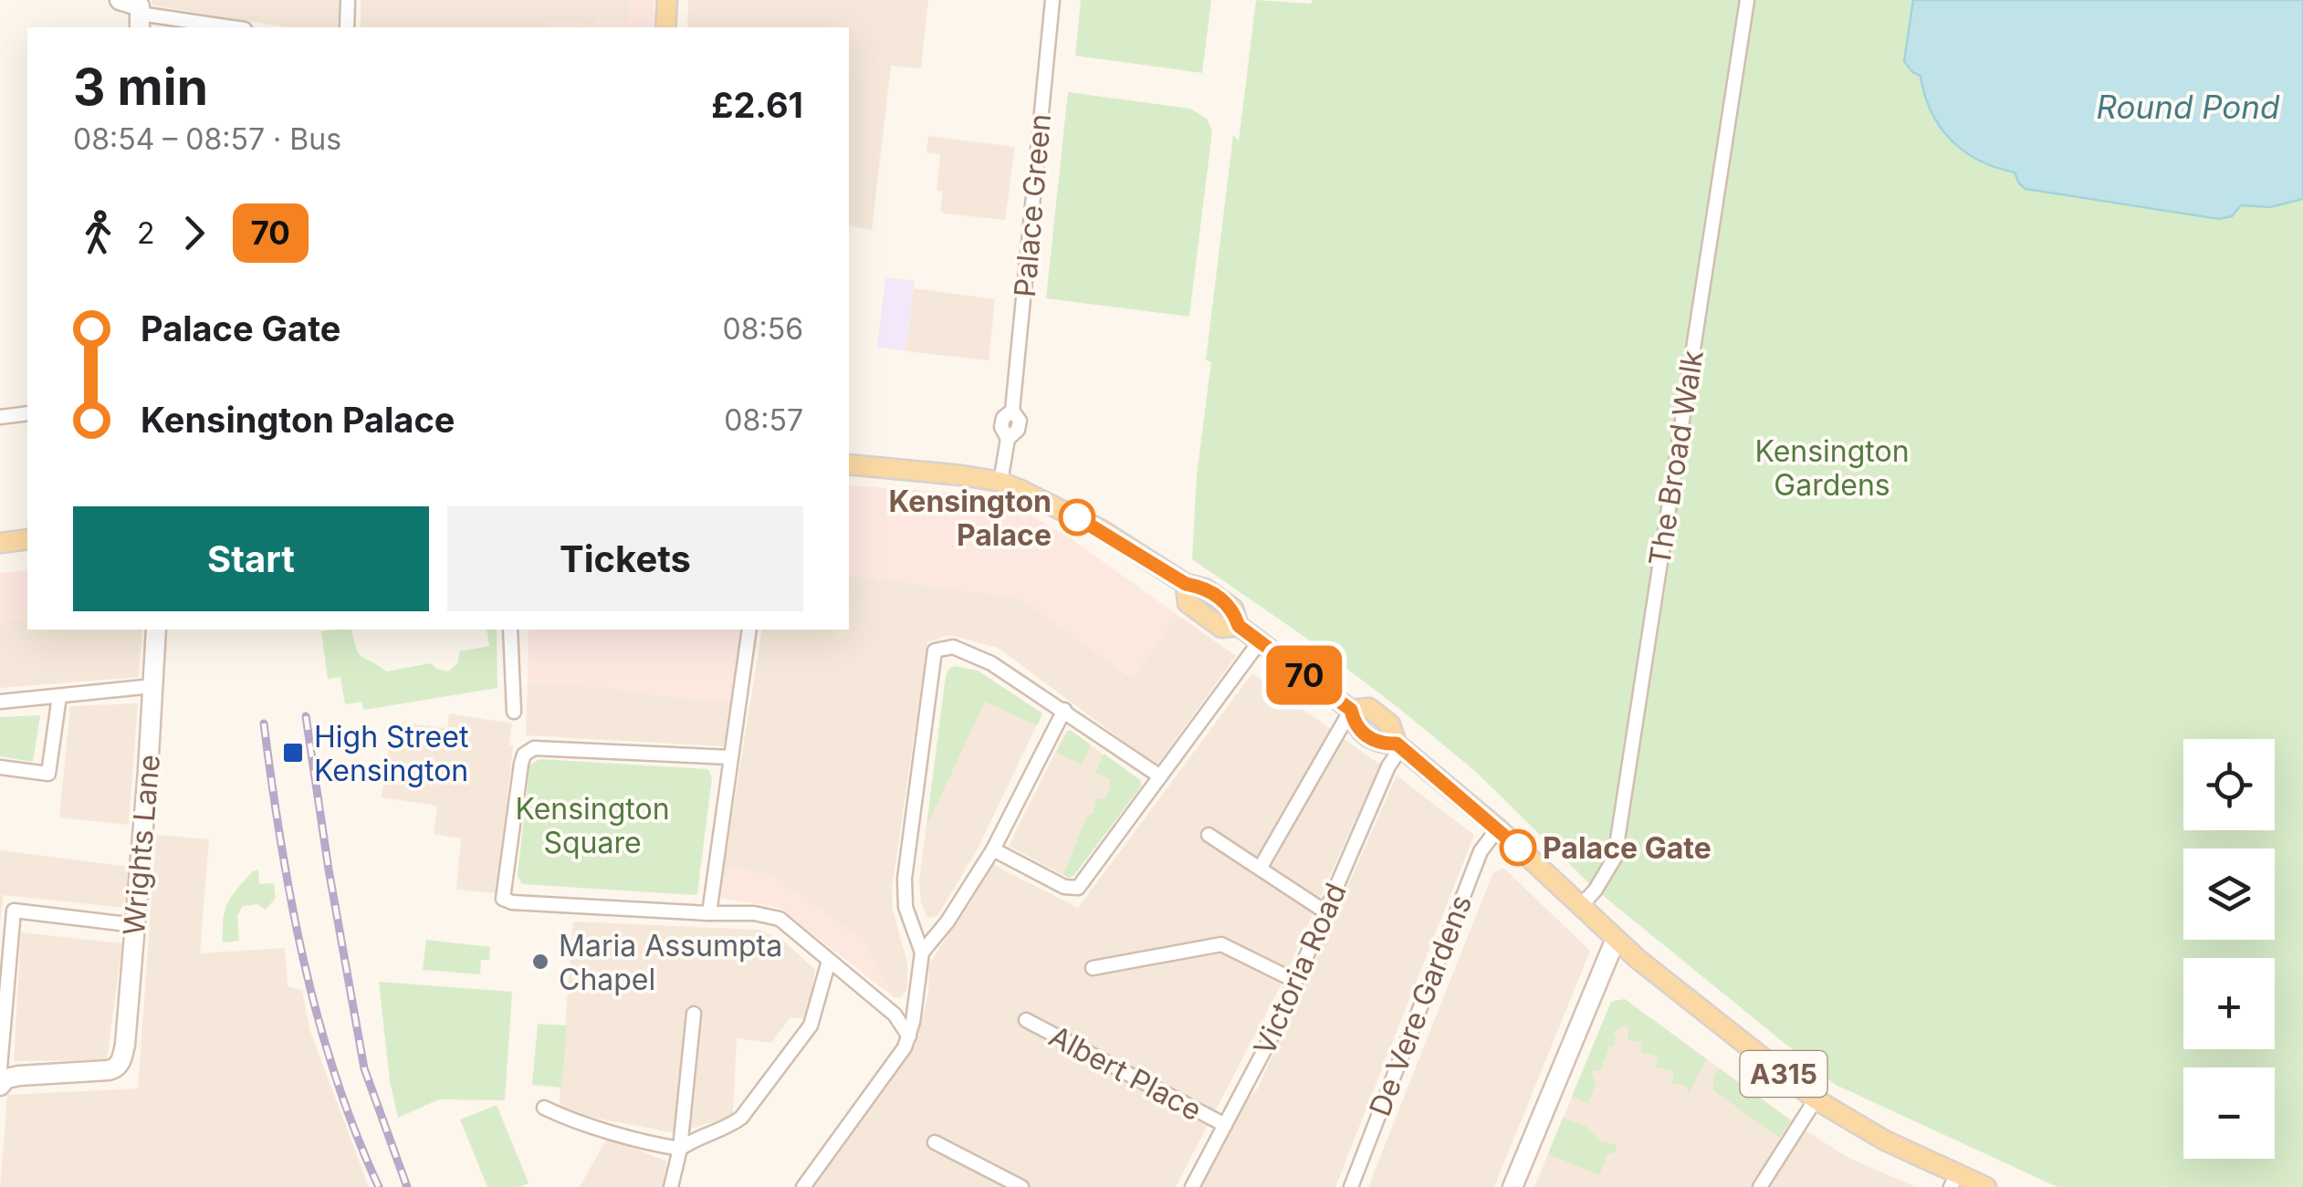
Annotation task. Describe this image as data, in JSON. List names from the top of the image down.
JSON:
{
  "streets": {
    "main road": ["A315"],
    "street": [
      "Palace Green",
      "The Broad Walk",
      "Wrights Lane",
      "Victoria Road",
      "De Vere Gardens",
      "Albert Place"
    ]
  },
  "crossings": [
    ["Palace Green", "A315"],
    ["The Broad Walk", "A315"],
    ["Victoria Road", "Albert Place"],
    ["Victoria Road", "A315"],
    ["De Vere Gardens", "A315"]
  ],
  "water": ["Round Pond"],
  "parks": ["Kensington Gardens", "Kensington Square"],
  "places": {
    "other": ["Kensington Palace", "Palace Gate", "Maria Assumpta Chapel"],
    "transit": ["High Street Kensington"]
  },
  "lines": ["bus line 70"],
  "page": {
    "on_map": "70",
    "heading": ["3 min", "08:54 – 08:57 · Bus", "£2.61"],
    "legs": ["2", "70"],
    "list": [
      {
        "name": "Palace Gate",
        "value": "08:56"
      },
      {
        "name": "Kensington Palace",
        "value": "08:57"
      }
    ],
    "buttons": ["Start", "Tickets"],
    "map_buttons": ["+", "−"]
  }
}
